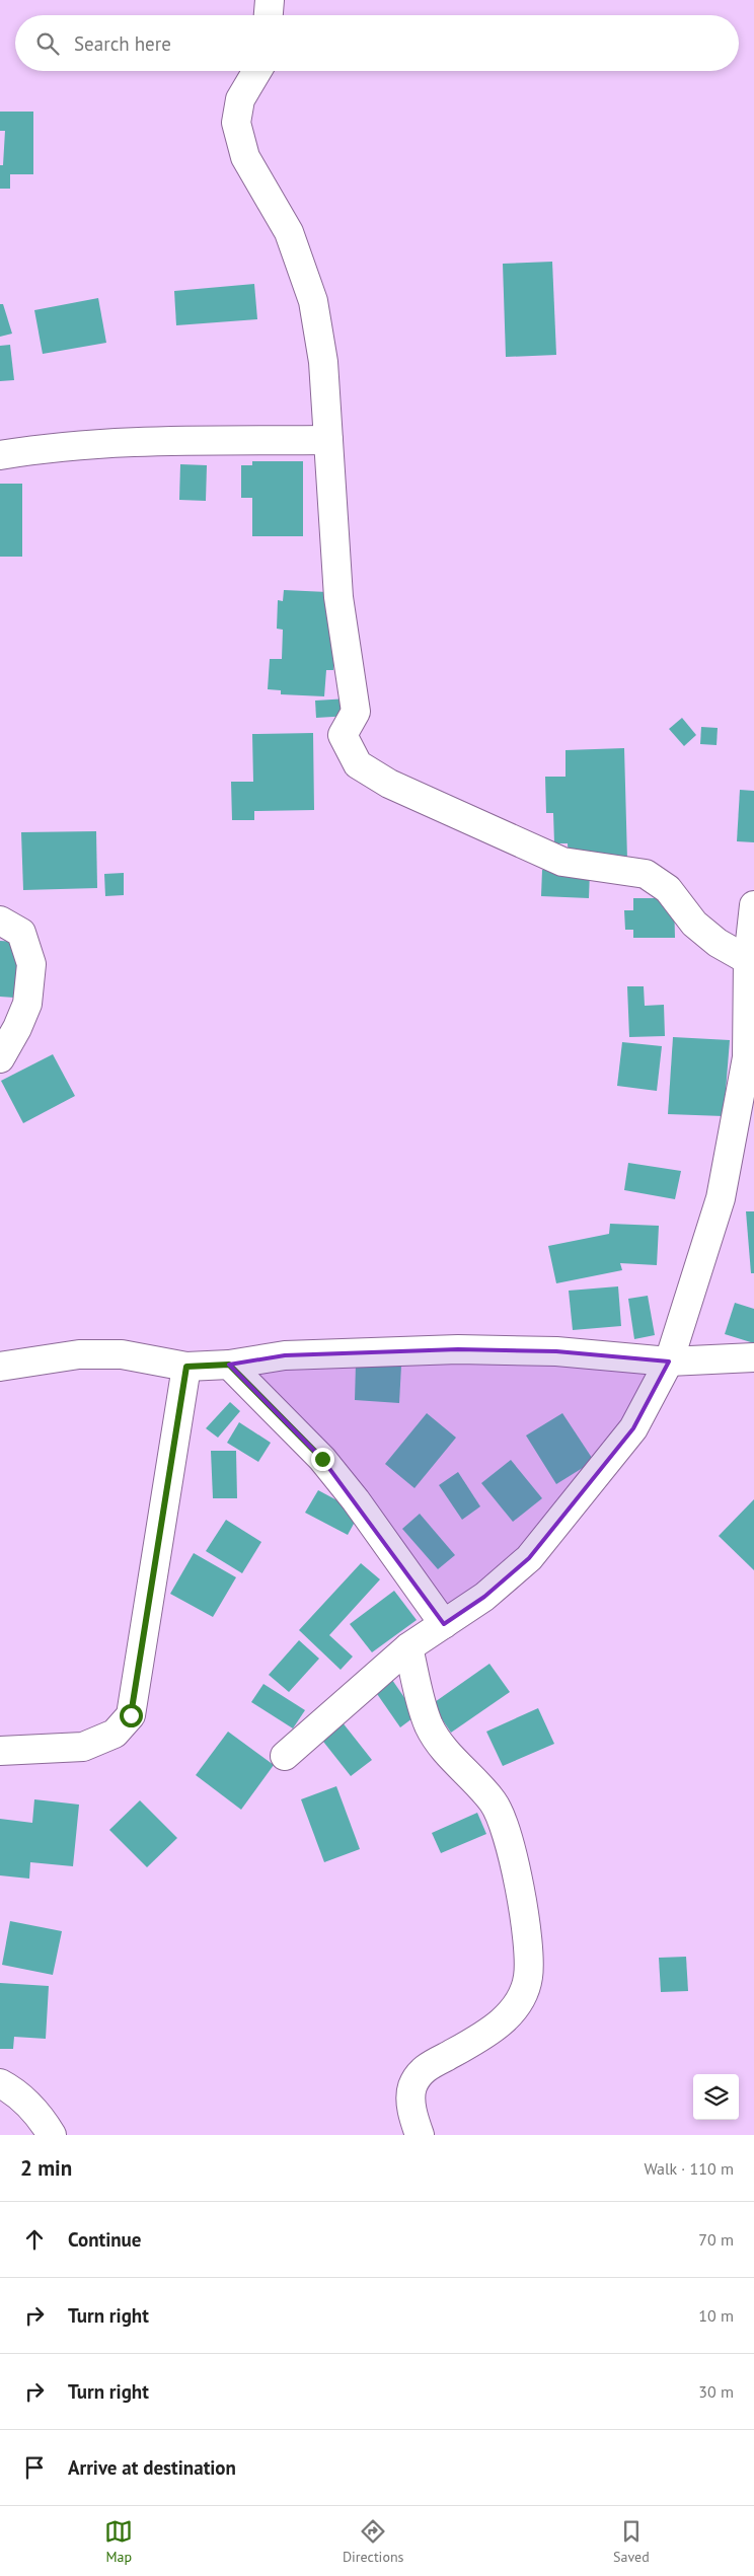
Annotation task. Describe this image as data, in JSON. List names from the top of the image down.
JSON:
{
  "page": {
    "search": "Search here",
    "heading": ["2 min", "Walk · 110 m"],
    "list": [
      ["Continue", "70 m"],
      ["Turn right", "10 m"],
      ["Turn right", "30 m"],
      "Arrive at destination"
    ],
    "nav": ["Map", "Directions", "Saved"]
  }
}
